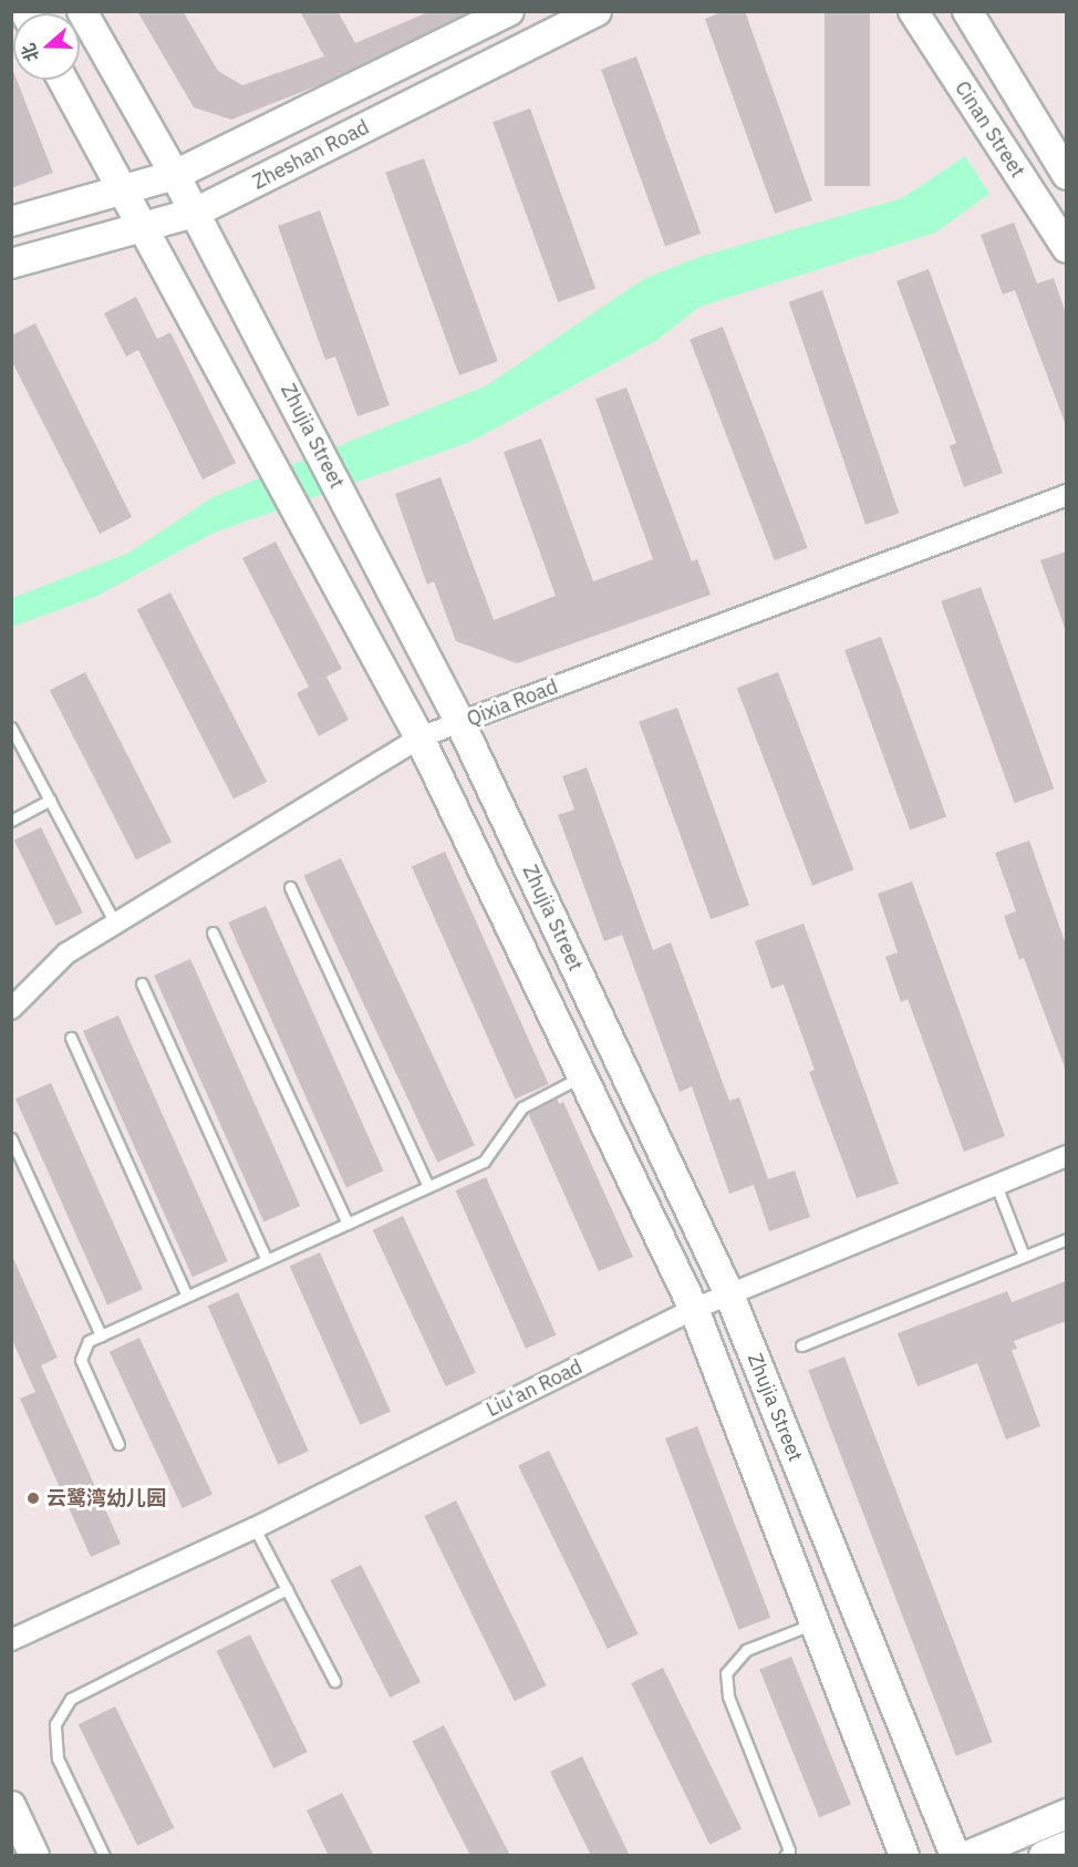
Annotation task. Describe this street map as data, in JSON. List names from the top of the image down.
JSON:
{
  "streets": {
    "street": [
      "Cinan Street",
      "Zheshan Road",
      "Zhujia Street",
      "Qixia Road",
      "Liu'an Road"
    ]
  },
  "crossings": [
    ["Zheshan Road", "Zhujia Street"],
    ["Zhujia Street", "Qixia Road"],
    ["Zhujia Street", "Liu'an Road"]
  ],
  "places": ["云鹭湾幼儿园"],
  "north": "left"
}
